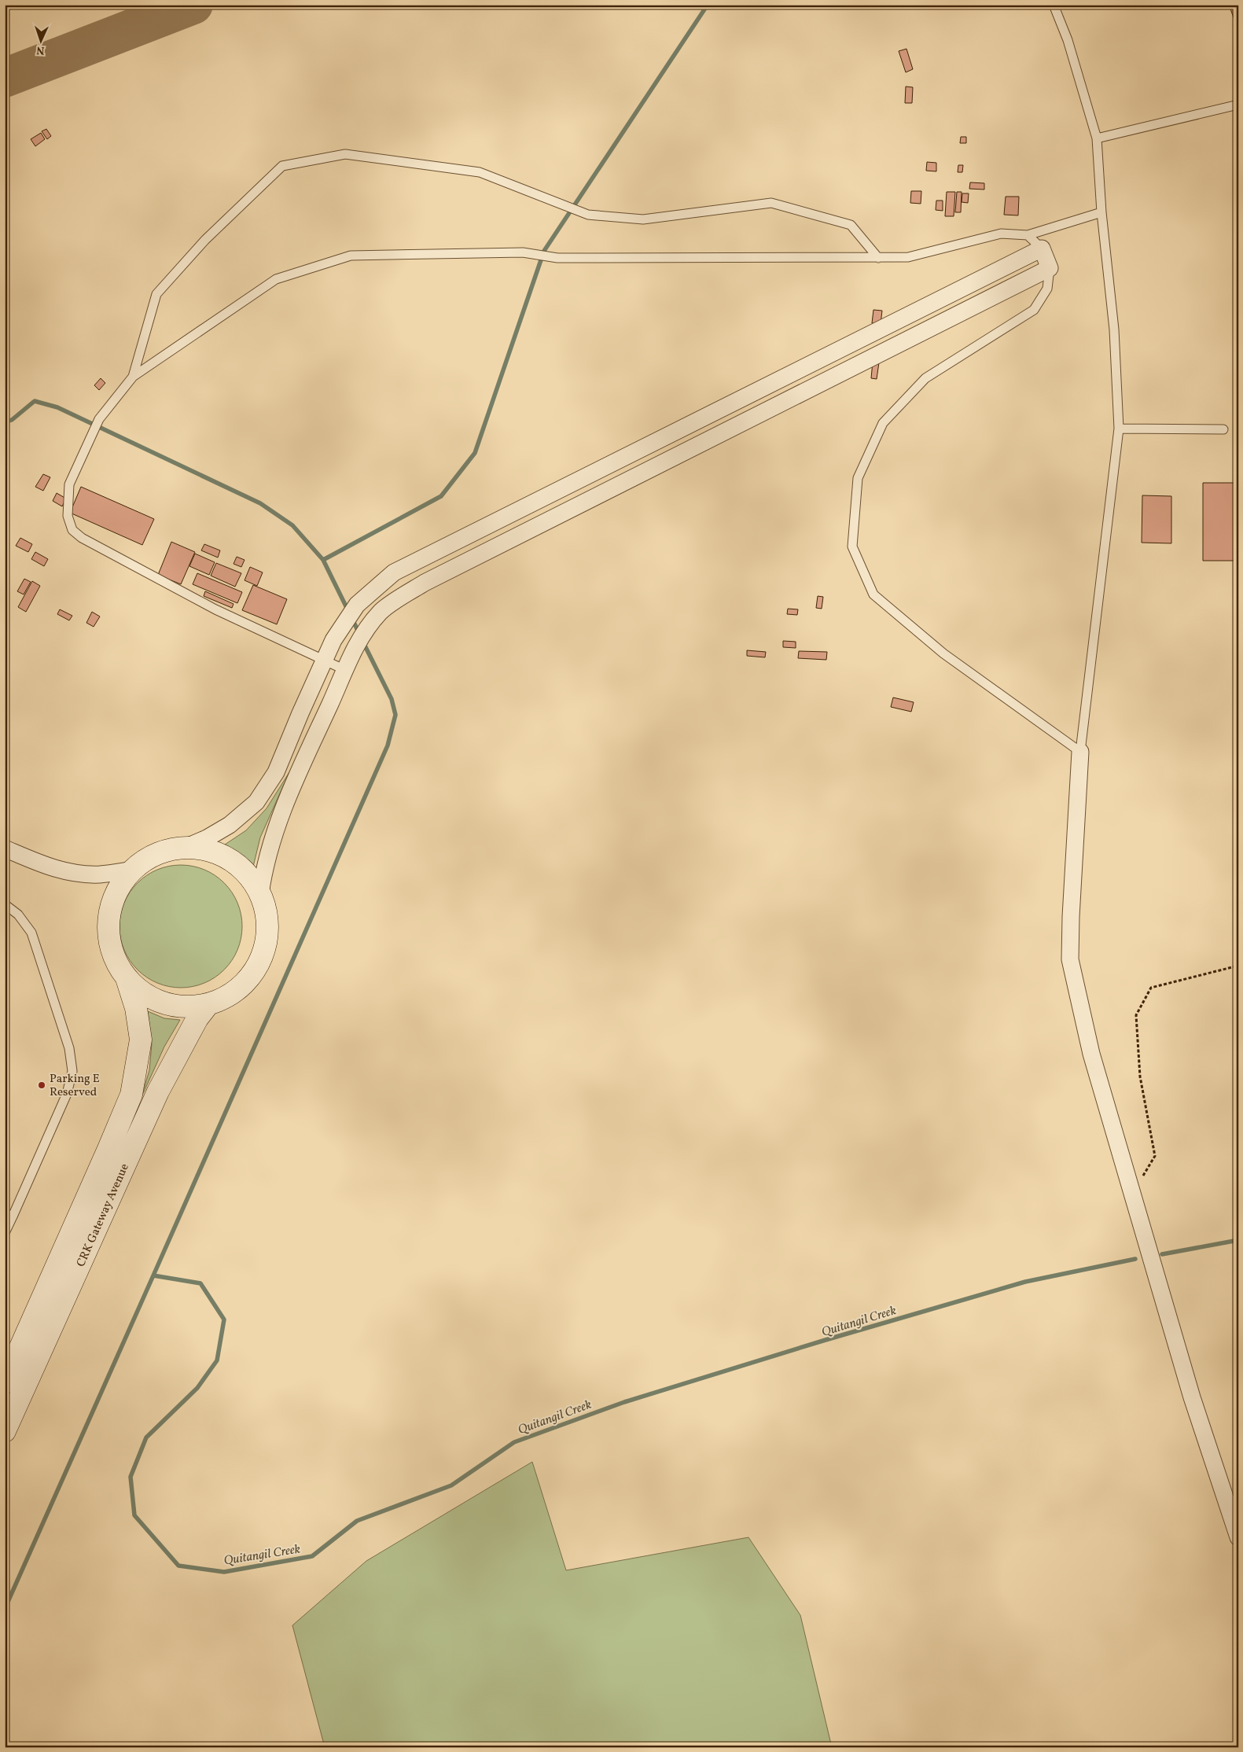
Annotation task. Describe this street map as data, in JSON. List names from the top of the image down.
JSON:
{
  "streets": {
    "main road": ["CRK Gateway Avenue"]
  },
  "water": ["Quitangil Creek"],
  "places": ["Parking E Reserved"],
  "north": "bottom"
}
